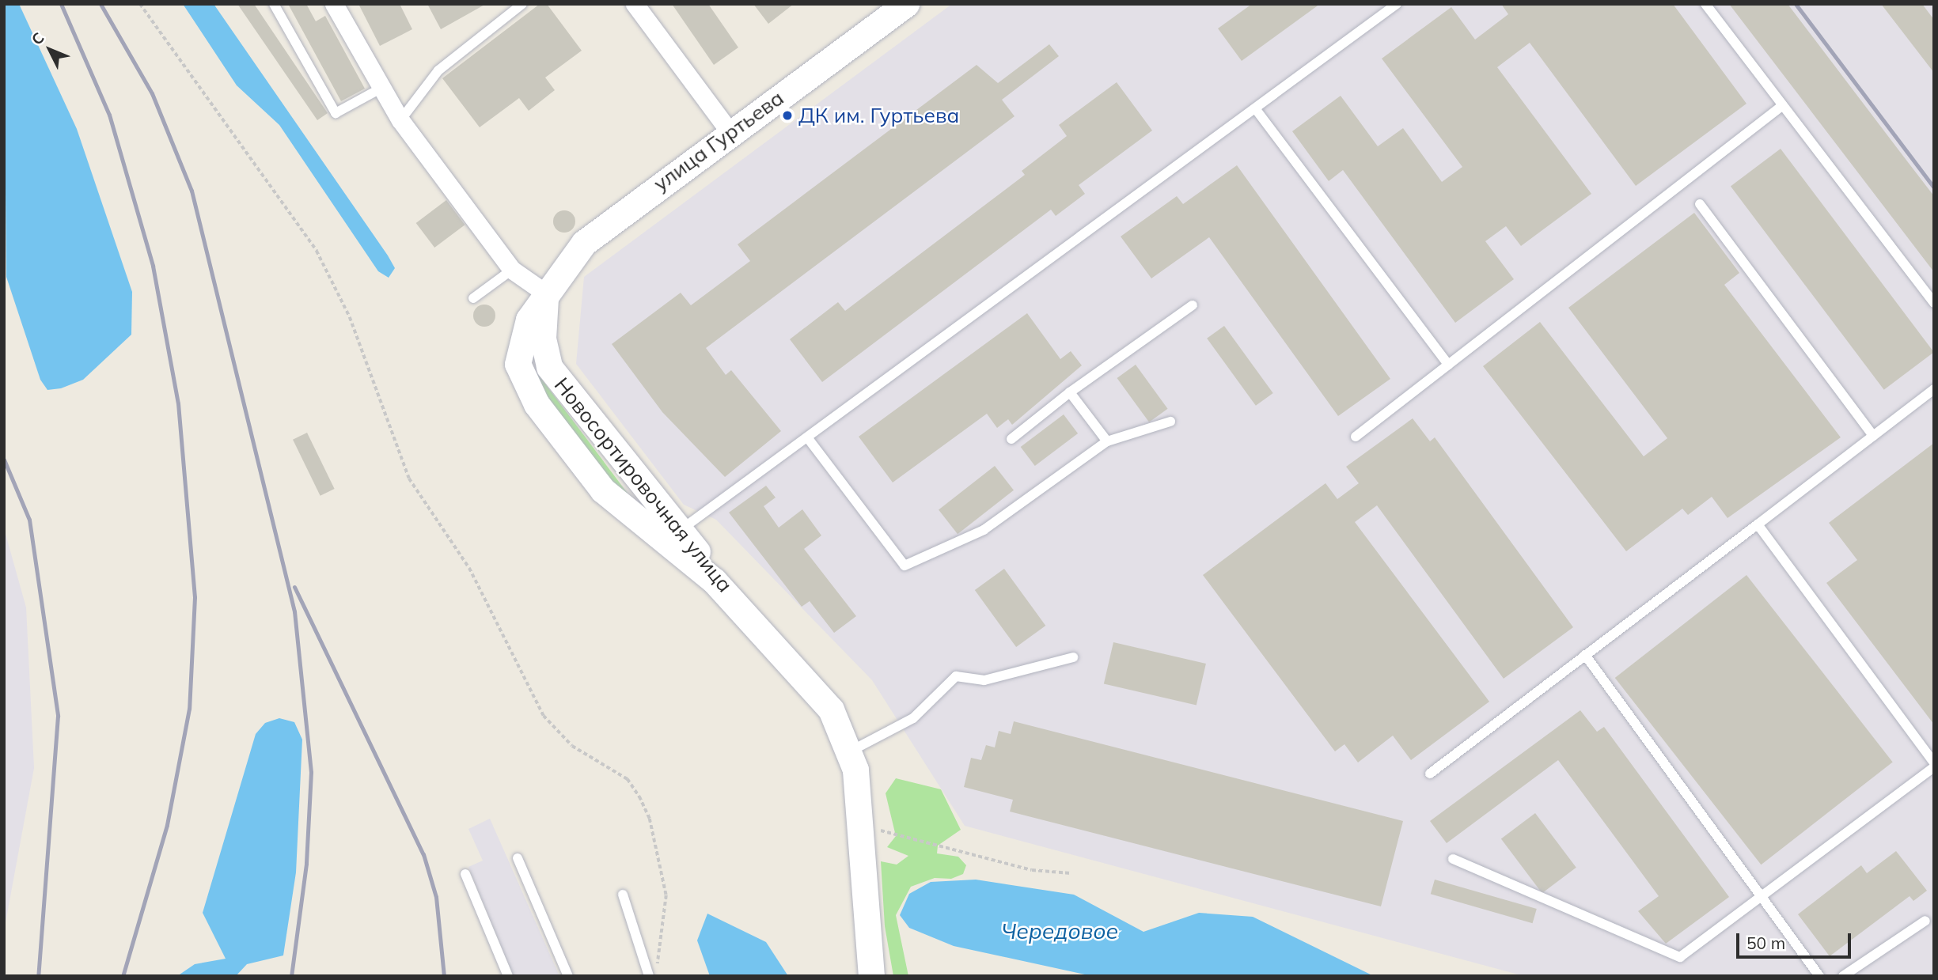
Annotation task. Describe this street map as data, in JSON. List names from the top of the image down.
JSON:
{
  "streets": {
    "main road": ["улица Гуртьева", "Новосортировочная улица"]
  },
  "crossings": [
    ["улица Гуртьева", "Новосортировочная улица"]
  ],
  "water": ["Чередовое"],
  "places": ["ДК им. Гуртьева"],
  "scale_bar": "50 m",
  "north": "top left"
}
